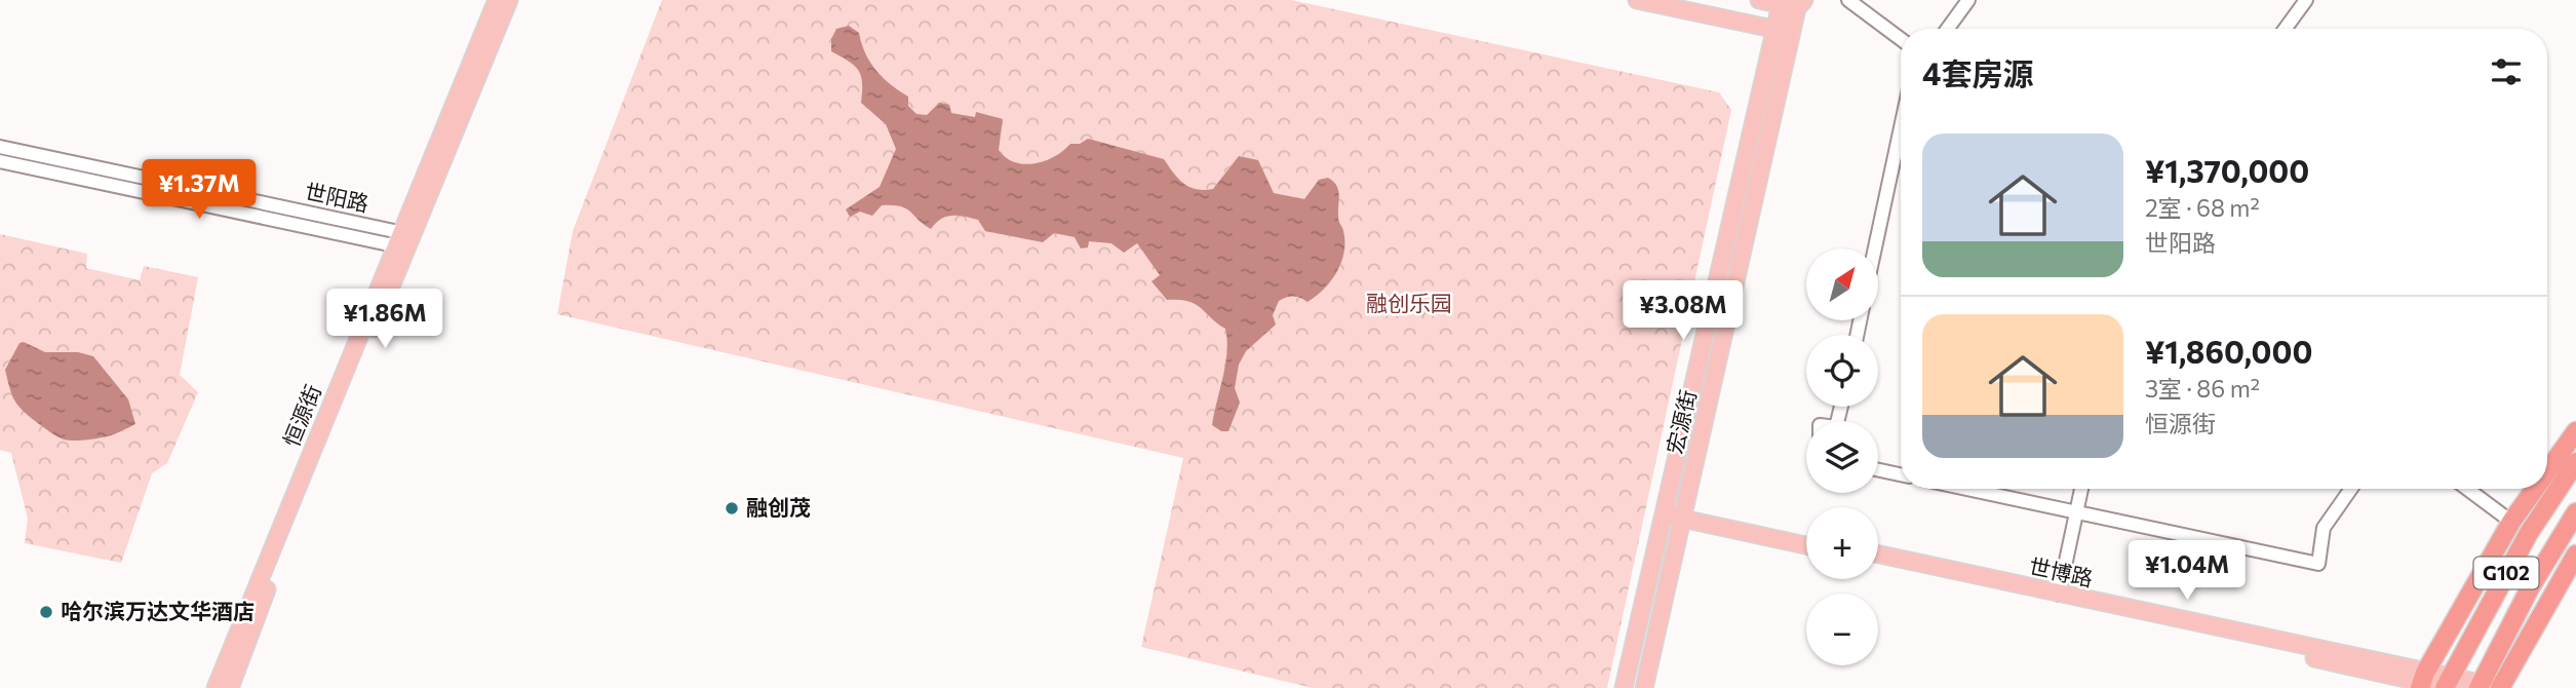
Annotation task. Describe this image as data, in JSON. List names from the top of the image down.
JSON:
{
  "streets": {
    "highway": ["G102"],
    "main road": ["恒源街", "宏源街", "世博路"],
    "street": ["世阳路"]
  },
  "crossings": [
    ["世阳路", "恒源街"],
    ["世博路", "G102"]
  ],
  "parks": ["融创乐园"],
  "places": ["融创茂", "哈尔滨万达文华酒店"],
  "north": "top right",
  "page": {
    "heading": "4套房源",
    "list": [
      {
        "name": "¥1,370,000",
        "note": "2室 · 68 m² · 世阳路"
      },
      {
        "name": "¥1,860,000",
        "note": "3室 · 86 m² · 恒源街"
      }
    ],
    "price": [
      "¥1.37M",
      "¥3.08M",
      "¥1.86M",
      "¥1.04M"
    ],
    "map_buttons": ["+", "−"]
  }
}
